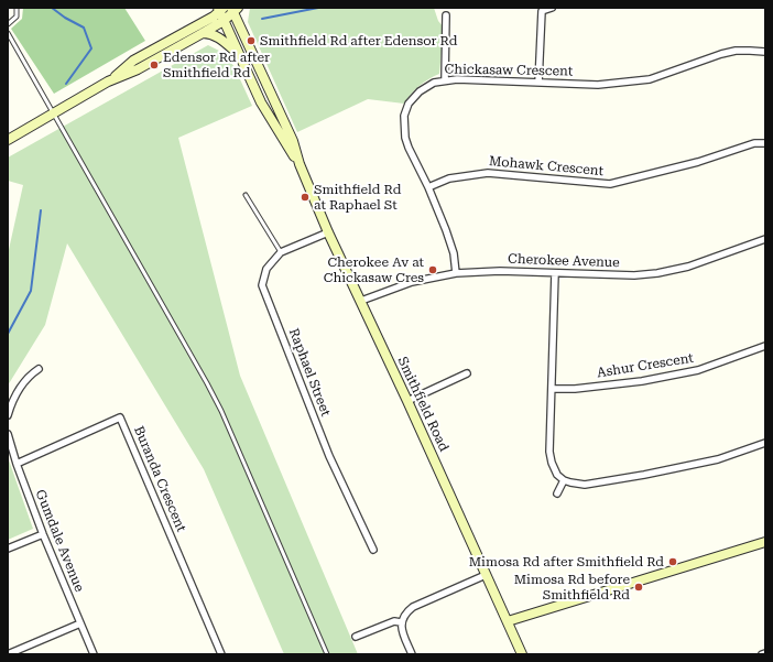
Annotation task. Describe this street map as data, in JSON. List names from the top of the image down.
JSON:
{
  "streets": {
    "main road": ["Smithfield Road"],
    "street": [
      "Chickasaw Crescent",
      "Mohawk Crescent",
      "Cherokee Avenue",
      "Ashur Crescent",
      "Raphael Street",
      "Buranda Crescent",
      "Gumdale Avenue"
    ]
  },
  "crossings": [
    ["Chickasaw Crescent", "Mohawk Crescent"],
    ["Chickasaw Crescent", "Cherokee Avenue"],
    ["Cherokee Avenue", "Smithfield Road"],
    ["Raphael Street", "Smithfield Road"],
    ["Buranda Crescent", "Gumdale Avenue"]
  ],
  "places": [
    "Smithfield Rd after Edensor Rd",
    "Edensor Rd after Smithfield Rd",
    "Smithfield Rd at Raphael St",
    "Cherokee Av at Chickasaw Cres",
    "Mimosa Rd after Smithfield Rd",
    "Mimosa Rd before Smithfield Rd"
  ]
}
